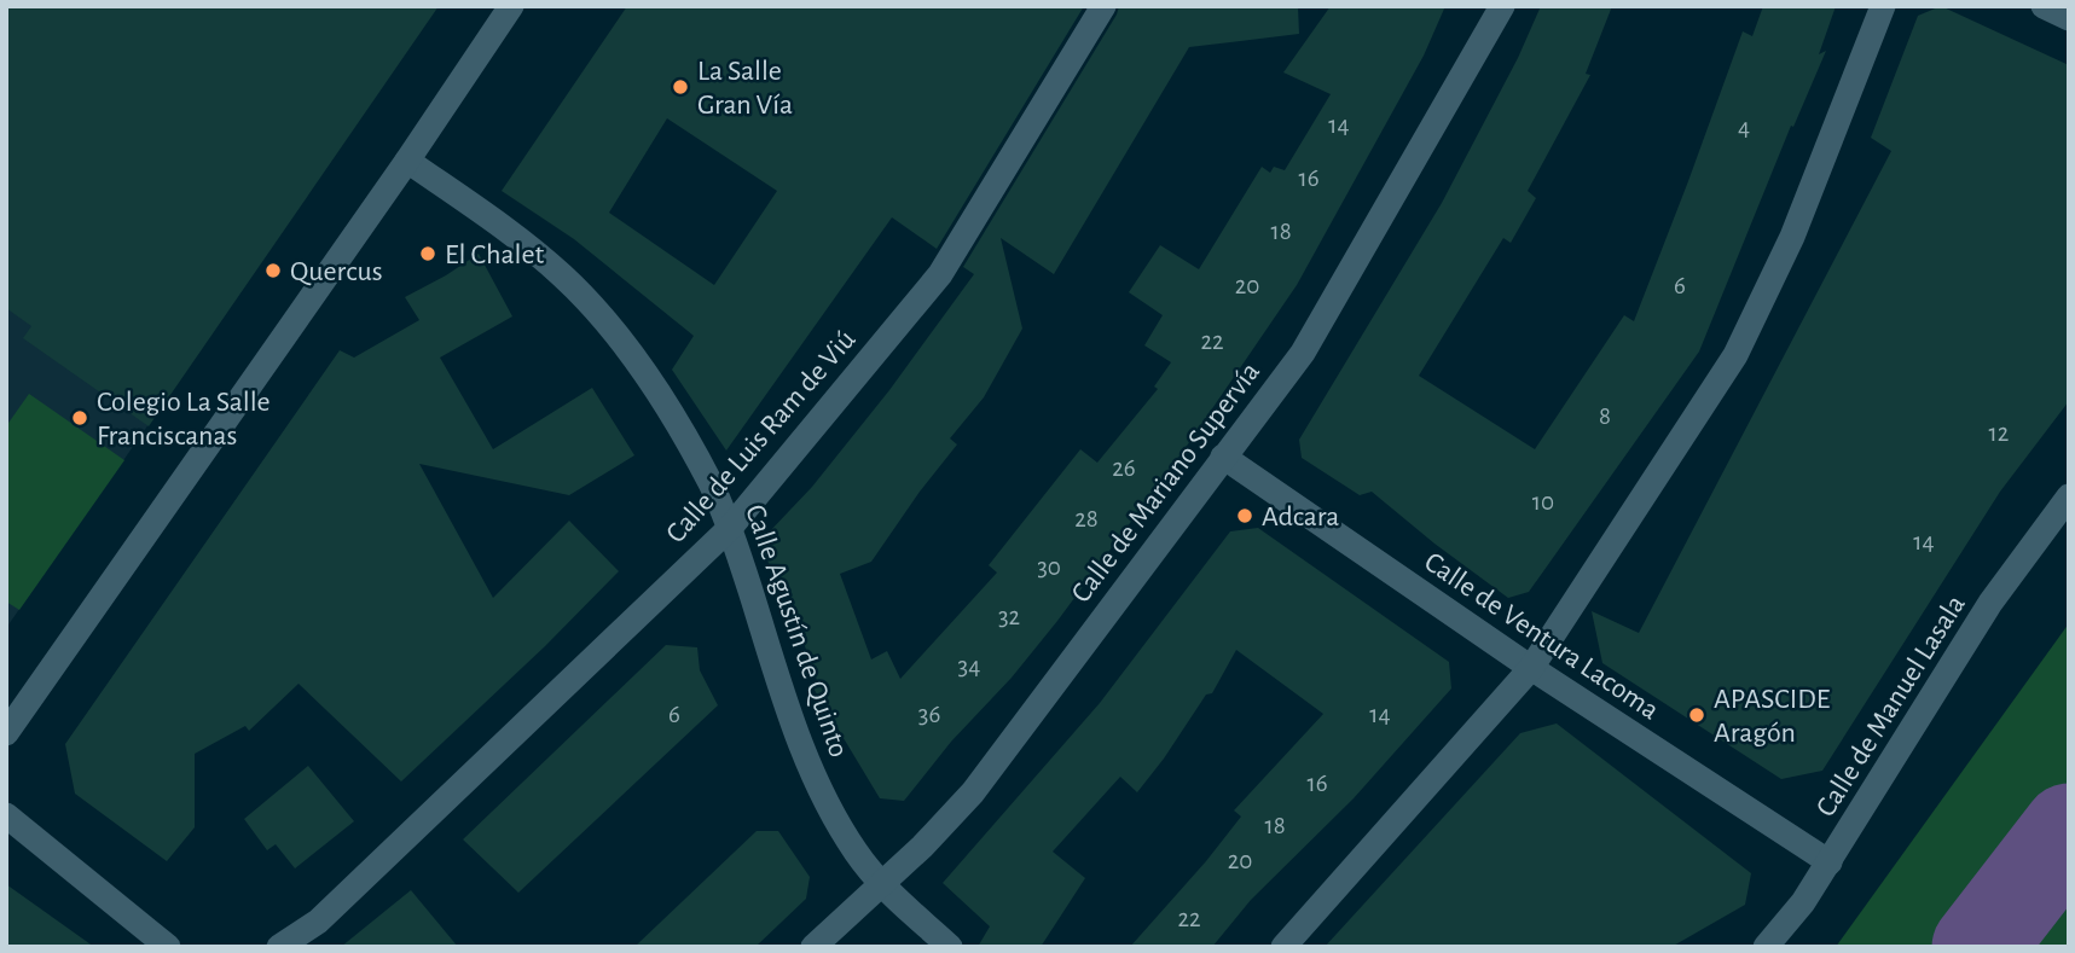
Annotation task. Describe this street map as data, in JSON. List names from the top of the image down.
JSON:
{
  "streets": {
    "street": [
      "Calle de Luis Ram de Viú",
      "Calle de Mariano Supervía",
      "Calle Agustín de Quinto",
      "Calle de Ventura Lacoma",
      "Calle de Manuel Lasala"
    ]
  },
  "crossings": [
    ["Calle de Luis Ram de Viú", "Calle Agustín de Quinto"],
    ["Calle de Mariano Supervía", "Calle Agustín de Quinto"],
    ["Calle de Mariano Supervía", "Calle de Ventura Lacoma"],
    ["Calle de Ventura Lacoma", "Calle de Manuel Lasala"]
  ],
  "places": [
    "La Salle Gran Vía",
    "El Chalet",
    "Quercus",
    "Colegio La Salle Franciscanas",
    "Adcara",
    "APASCIDE Aragón"
  ],
  "house_numbers": [
    "14",
    "4",
    "16",
    "18",
    "20",
    "6",
    "22",
    "8",
    "12",
    "26",
    "10",
    "28",
    "14",
    "30",
    "32",
    "34",
    "6",
    "36",
    "14",
    "16",
    "18",
    "20",
    "22"
  ]
}
